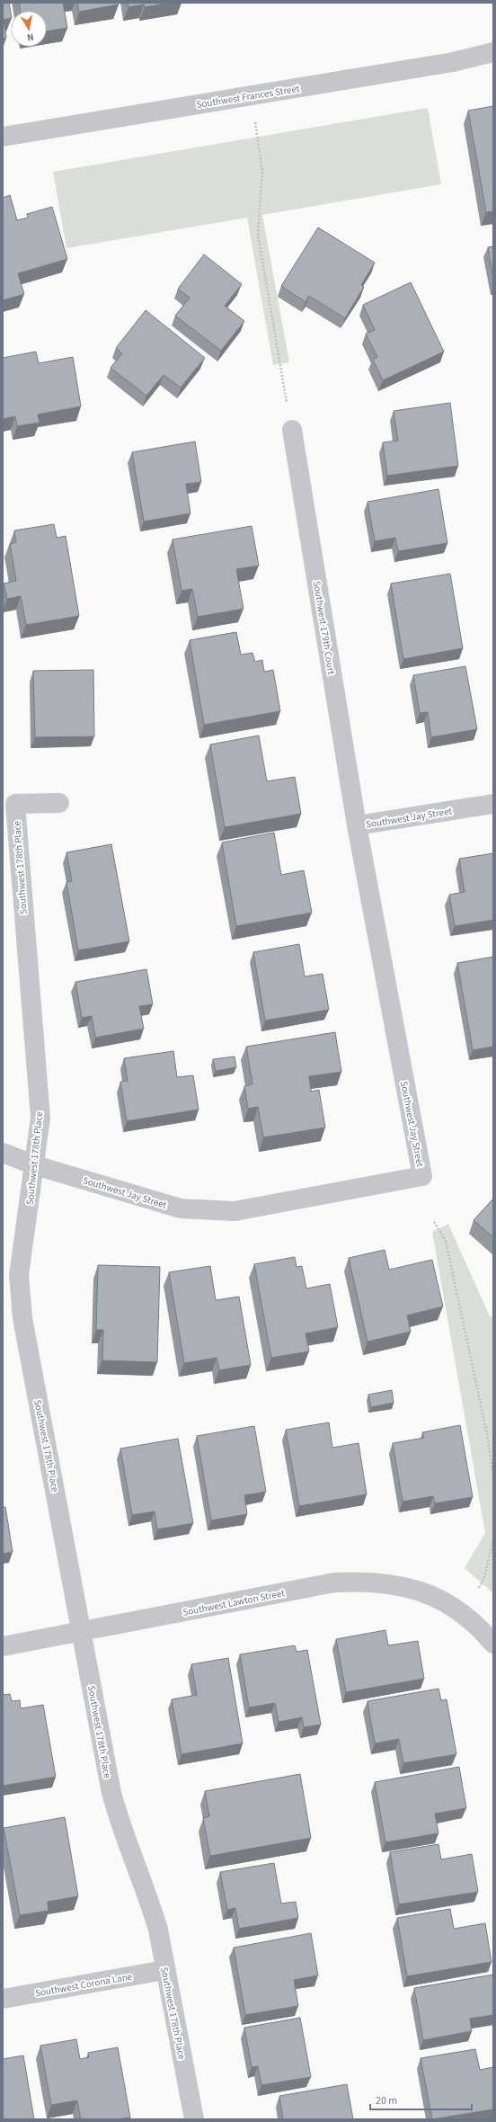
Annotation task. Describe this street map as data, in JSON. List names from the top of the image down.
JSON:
{
  "streets": {
    "street": [
      "Southwest Frances Street",
      "Southwest 179th Court",
      "Southwest Jay Street",
      "Southwest 178th Place",
      "Southwest Lawton Street",
      "Southwest Corona Lane"
    ]
  },
  "crossings": [
    ["Southwest 179th Court", "Southwest Jay Street"],
    ["Southwest Jay Street", "Southwest 178th Place"],
    ["Southwest 178th Place", "Southwest Lawton Street"],
    ["Southwest 178th Place", "Southwest Corona Lane"]
  ],
  "scale_bar": "20 m",
  "north": "bottom"
}
